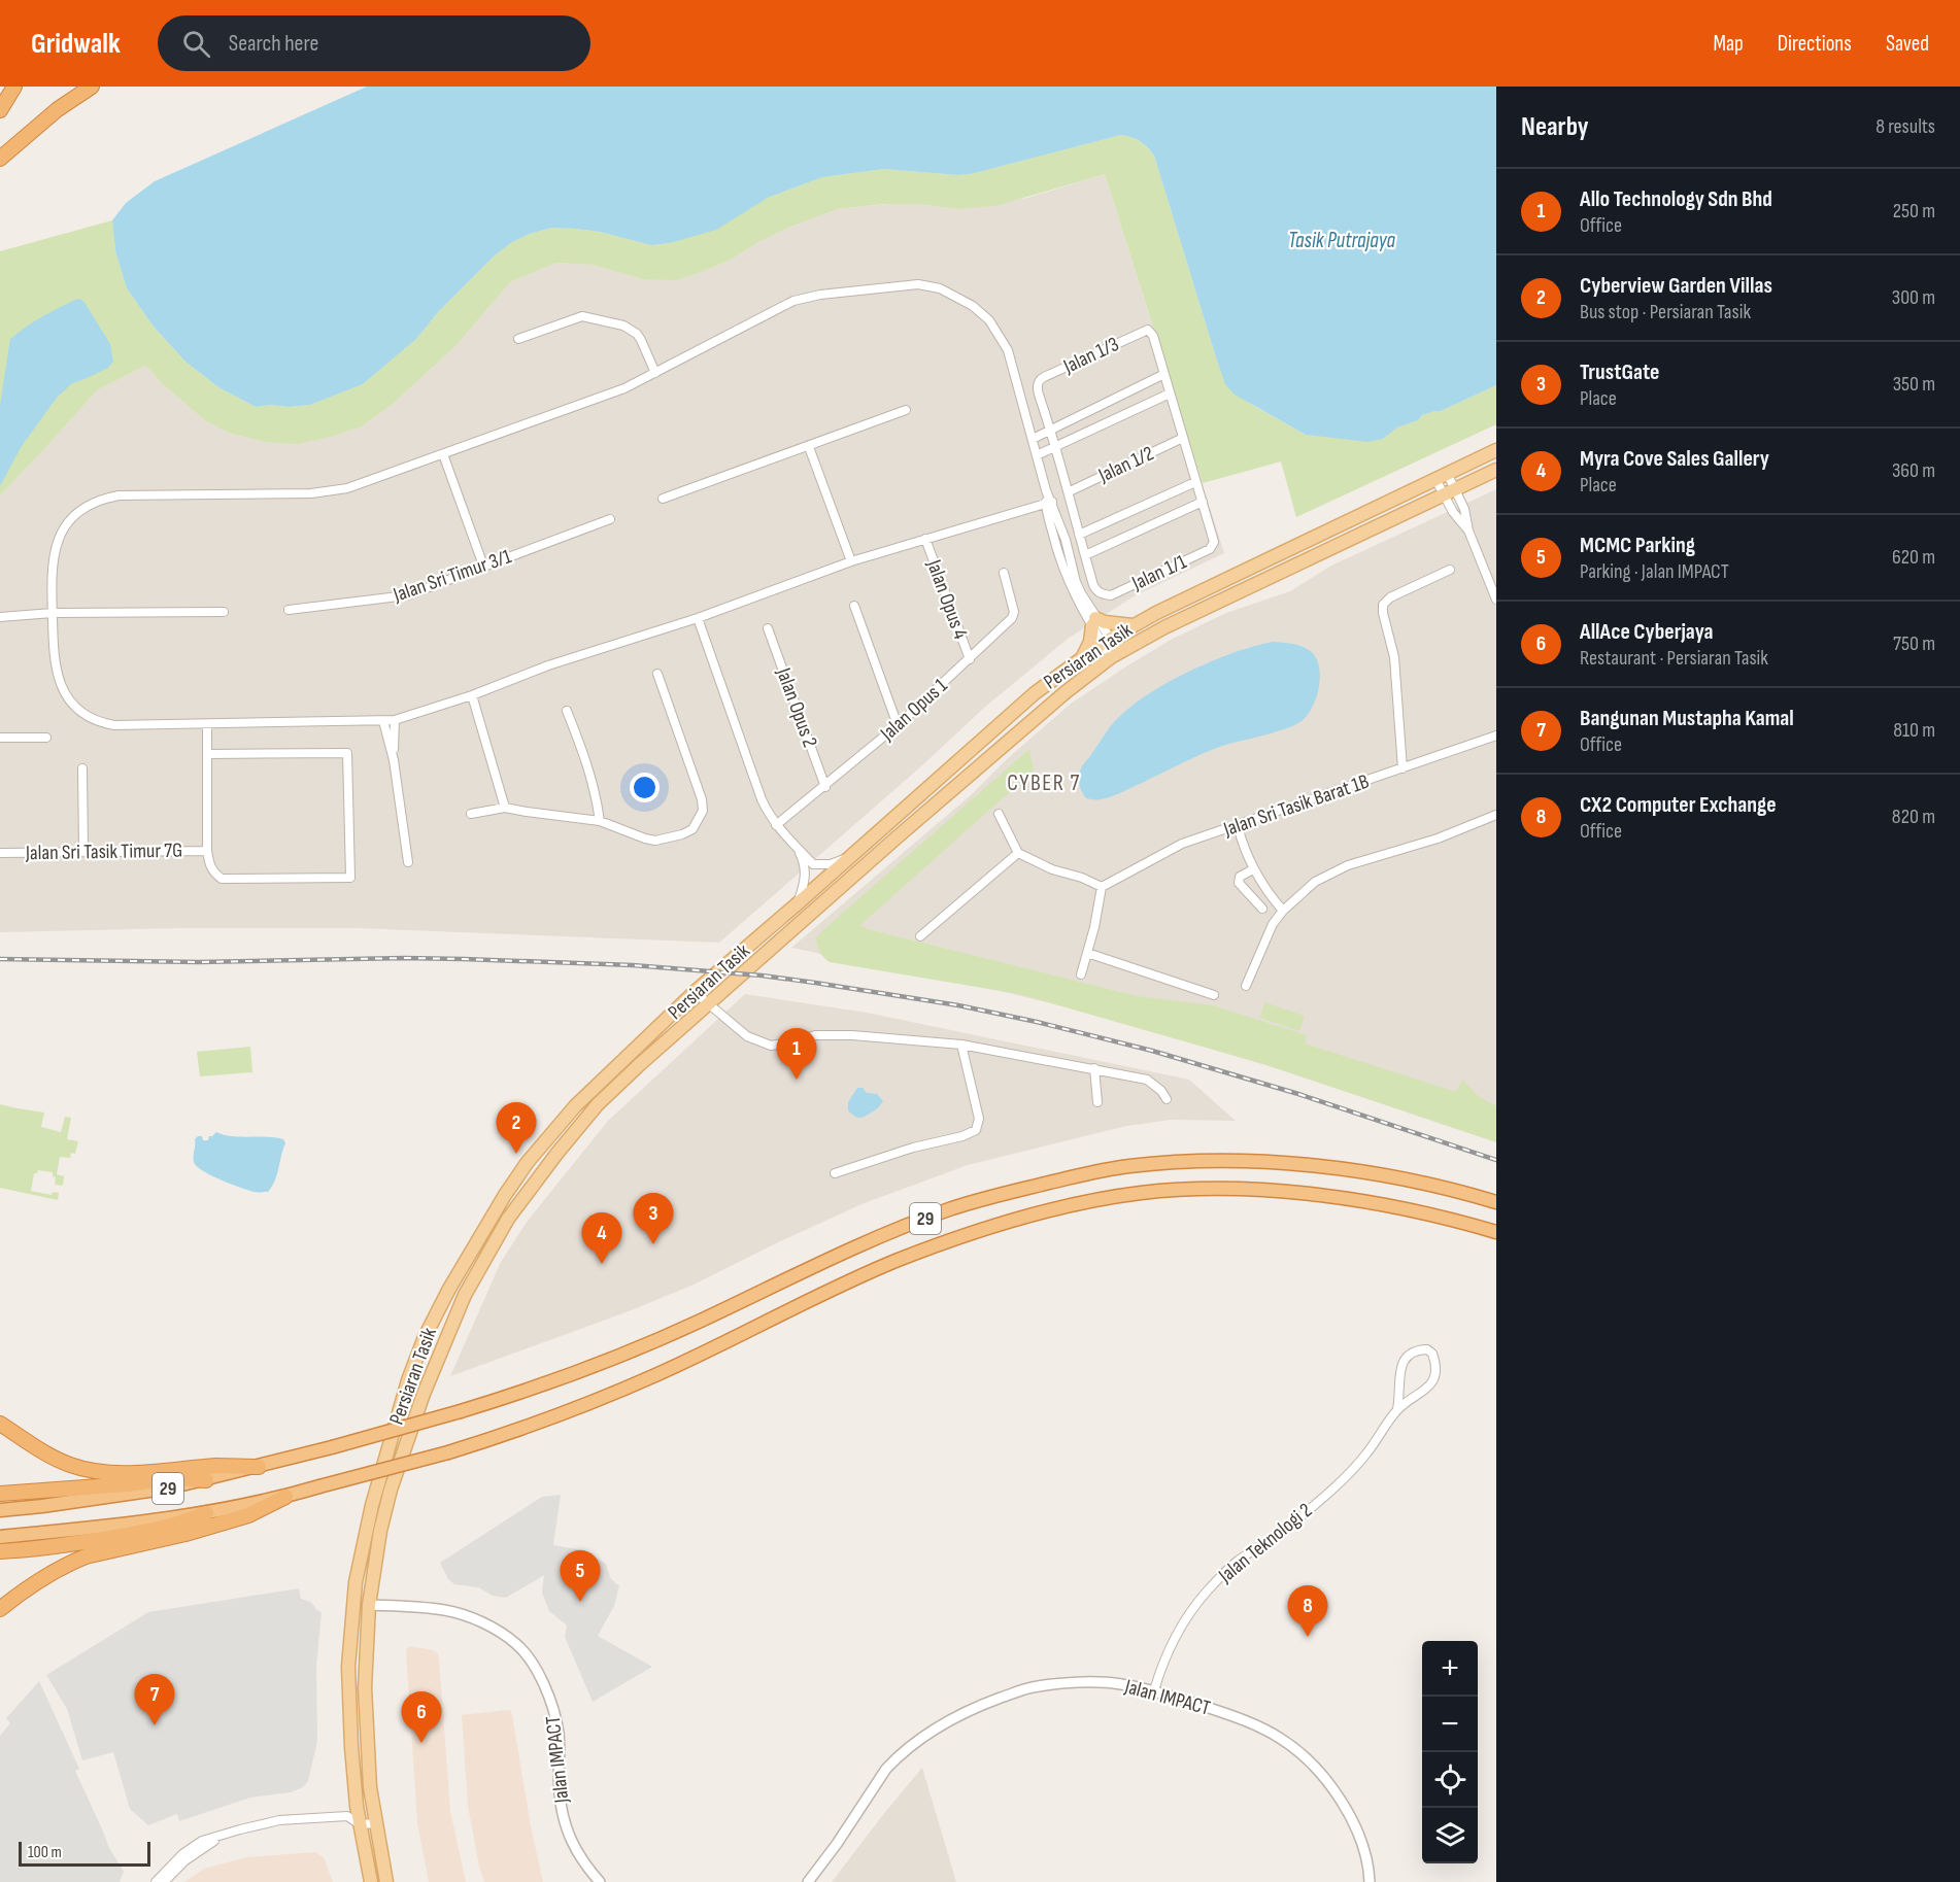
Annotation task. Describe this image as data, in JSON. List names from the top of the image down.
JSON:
{
  "streets": {
    "highway": ["29"],
    "main road": ["Persiaran Tasik"],
    "street": [
      "Jalan 1/3",
      "Jalan 1/2",
      "Jalan 1/1",
      "Jalan Sri Timur 3/1",
      "Jalan Opus 4",
      "Jalan Opus 2",
      "Jalan Opus 1",
      "Jalan Sri Tasik Barat 1B",
      "Jalan Sri Tasik Timur 7G",
      "Jalan Teknologi 2",
      "Jalan IMPACT"
    ]
  },
  "crossings": [
    ["Jalan Opus 4", "Jalan Opus 1"],
    ["Persiaran Tasik", "Jalan IMPACT"],
    ["Jalan Opus 2", "Jalan Opus 1"],
    ["Jalan Teknologi 2", "Jalan IMPACT"]
  ],
  "districts": ["CYBER 7"],
  "water": ["Tasik Putrajaya"],
  "scale_bar": "100 m",
  "page": {
    "header": "Gridwalk",
    "search": "Search here",
    "nav": ["Map", "Directions", "Saved"],
    "heading": ["Nearby", "8 results"],
    "list": [
      {
        "mark": "1",
        "name": "Allo Technology Sdn Bhd",
        "note": "Office",
        "value": "250 m"
      },
      {
        "mark": "2",
        "name": "Cyberview Garden Villas",
        "note": "Bus stop · Persiaran Tasik",
        "value": "300 m"
      },
      {
        "mark": "3",
        "name": "TrustGate",
        "note": "Place",
        "value": "350 m"
      },
      {
        "mark": "4",
        "name": "Myra Cove Sales Gallery",
        "note": "Place",
        "value": "360 m"
      },
      {
        "mark": "5",
        "name": "MCMC Parking",
        "note": "Parking · Jalan IMPACT",
        "value": "620 m"
      },
      {
        "mark": "6",
        "name": "AllAce Cyberjaya",
        "note": "Restaurant · Persiaran Tasik",
        "value": "750 m"
      },
      {
        "mark": "7",
        "name": "Bangunan Mustapha Kamal",
        "note": "Office",
        "value": "810 m"
      },
      {
        "mark": "8",
        "name": "CX2 Computer Exchange",
        "note": "Office",
        "value": "820 m"
      }
    ],
    "pins": [
      "1",
      "2",
      "3",
      "4",
      "5",
      "8",
      "7",
      "6"
    ],
    "map_buttons": ["+", "−"],
    "scale": "100 m"
  }
}
